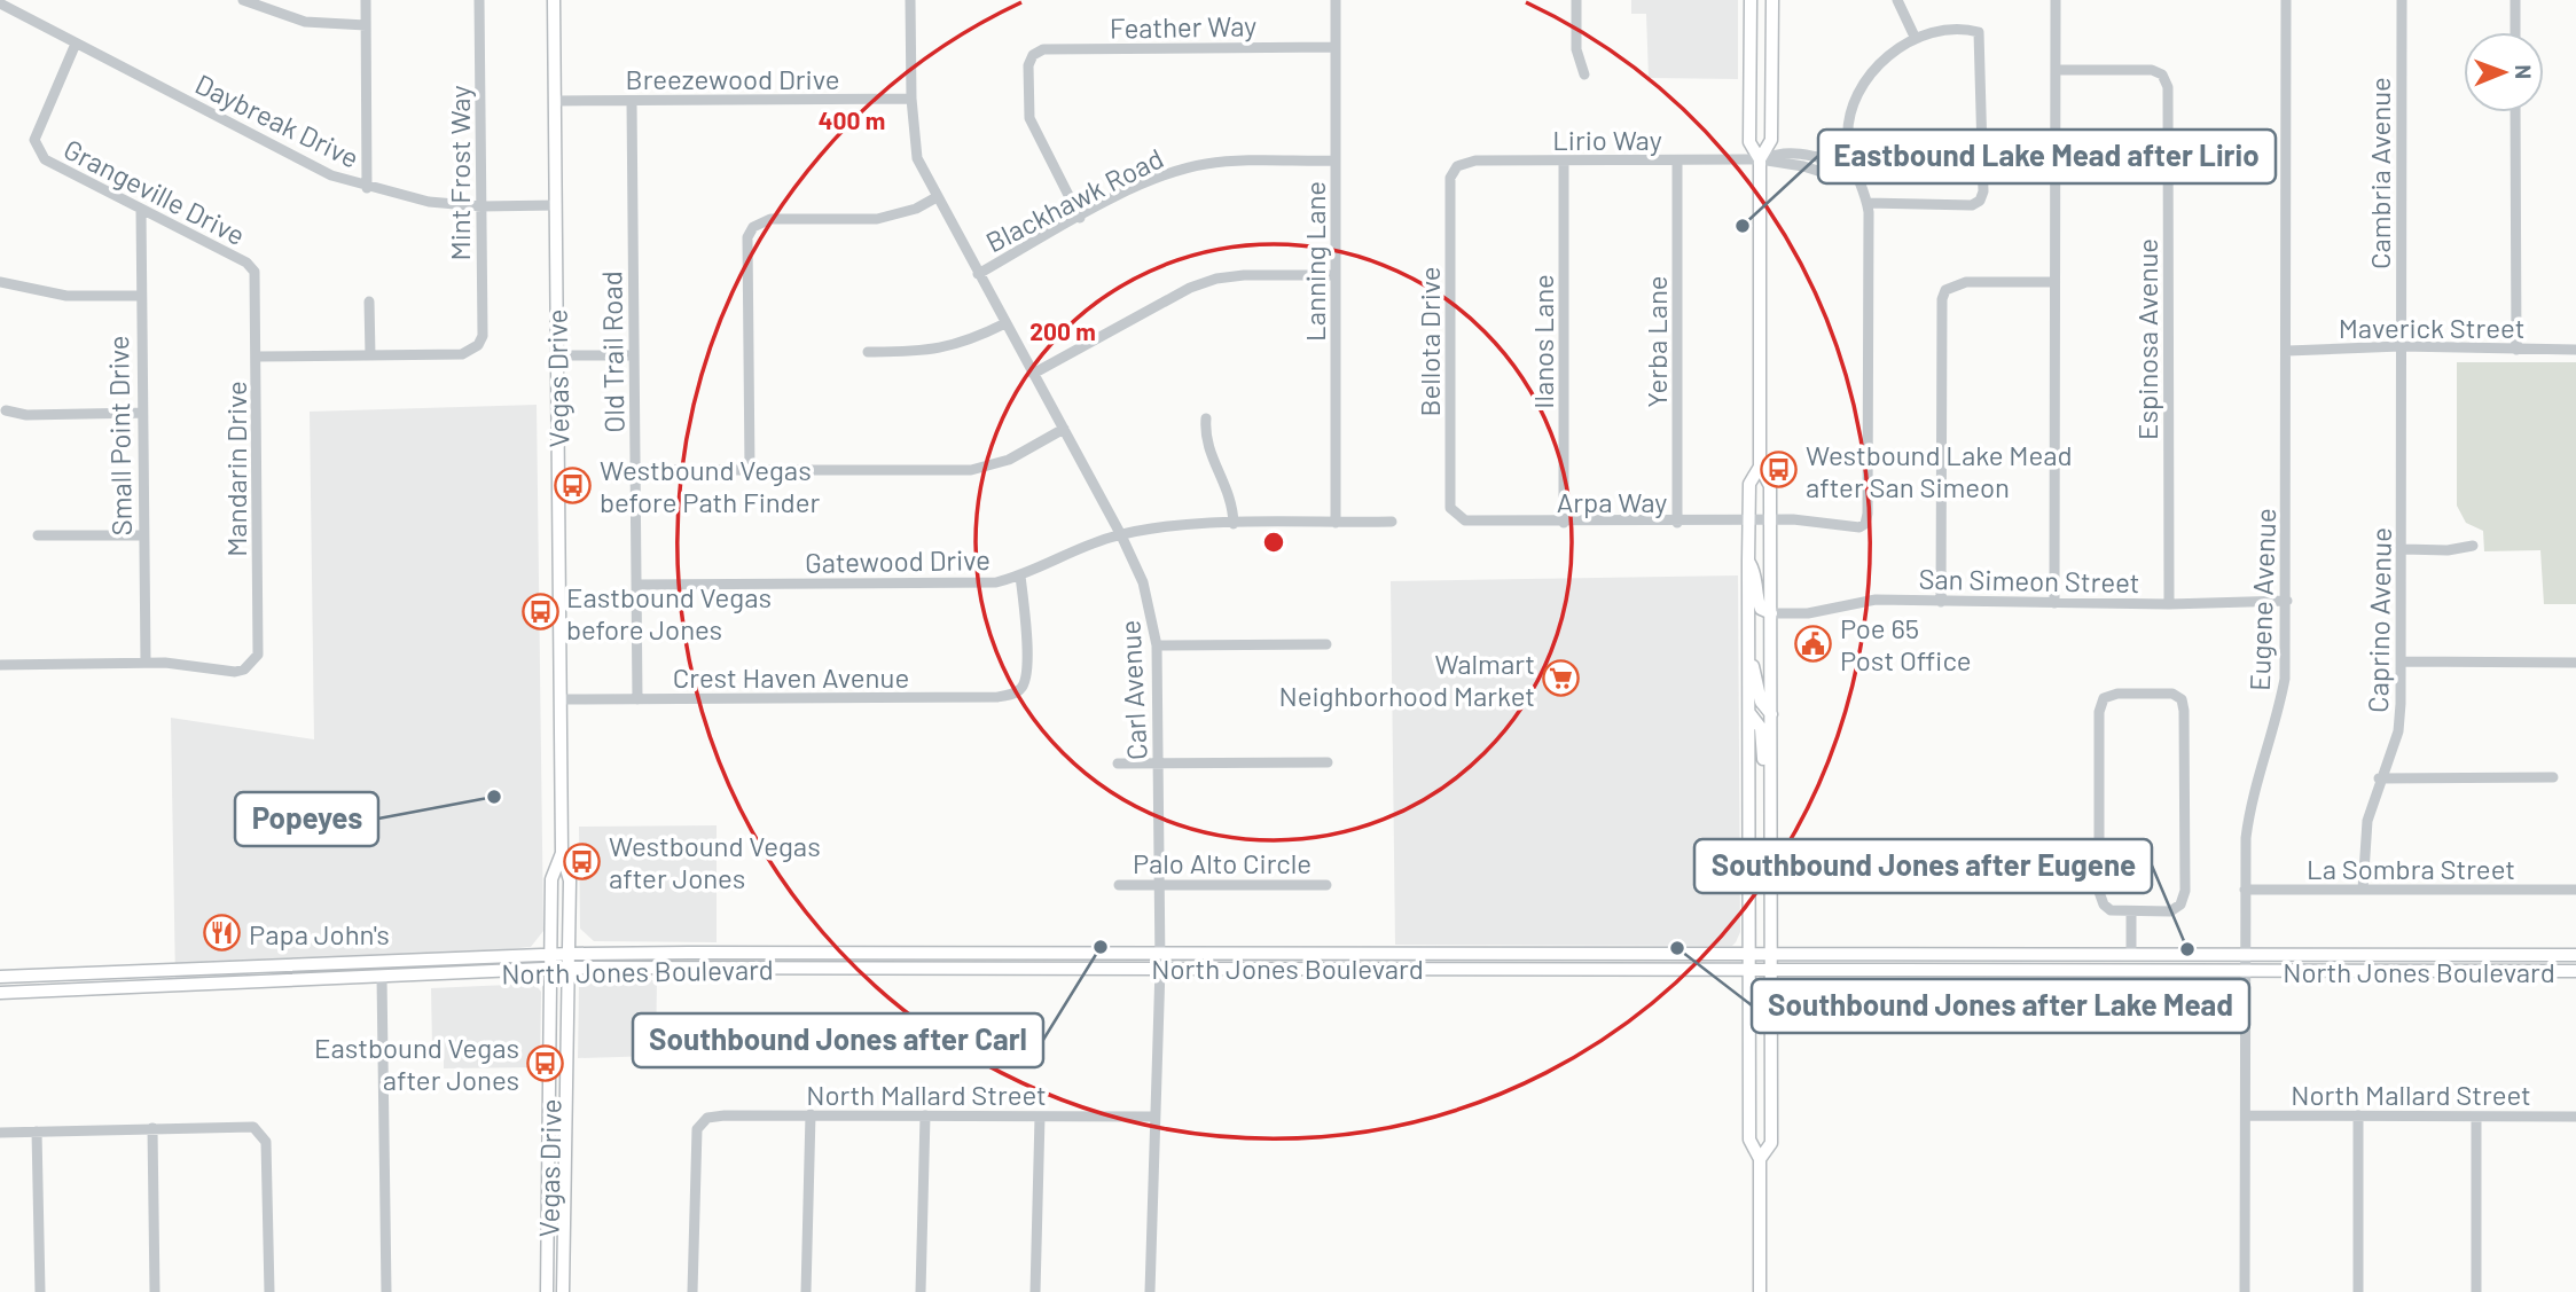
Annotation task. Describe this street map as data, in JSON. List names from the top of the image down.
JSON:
{
  "streets": {
    "main road": ["Vegas Drive", "North Jones Boulevard"],
    "street": [
      "Feather Way",
      "Breezewood Drive",
      "Daybreak Drive",
      "Lirio Way",
      "Mint Frost Way",
      "Cambria Avenue",
      "Grangeville Drive",
      "Blackhawk Road",
      "Lanning Lane",
      "Maverick Street",
      "Espinosa Avenue",
      "Bellota Drive",
      "Ilanos Lane",
      "Yerba Lane",
      "Old Trail Road",
      "Small Point Drive",
      "Mandarin Drive",
      "Arpa Way",
      "Gatewood Drive",
      "San Simeon Street",
      "Eugene Avenue",
      "Caprino Avenue",
      "Crest Haven Avenue",
      "Carl Avenue",
      "Palo Alto Circle",
      "La Sombra Street",
      "North Mallard Street"
    ]
  },
  "crossings": [
    ["Feather Way", "Blackhawk Road"],
    ["Feather Way", "Lanning Lane"],
    ["Breezewood Drive", "Old Trail Road"],
    ["Breezewood Drive", "Vegas Drive"],
    ["Breezewood Drive", "Carl Avenue"],
    ["Daybreak Drive", "Mint Frost Way"],
    ["Daybreak Drive", "Grangeville Drive"],
    ["Daybreak Drive", "Vegas Drive"],
    ["Lirio Way", "Bellota Drive"],
    ["Lirio Way", "Ilanos Lane"],
    ["Lirio Way", "Yerba Lane"],
    ["Cambria Avenue", "Maverick Street"],
    ["Cambria Avenue", "Caprino Avenue"],
    ["Grangeville Drive", "Small Point Drive"],
    ["Grangeville Drive", "Mandarin Drive"],
    ["Blackhawk Road", "Lanning Lane"],
    ["Blackhawk Road", "Carl Avenue"],
    ["Lanning Lane", "Gatewood Drive"],
    ["Maverick Street", "Eugene Avenue"],
    ["Maverick Street", "Caprino Avenue"],
    ["Espinosa Avenue", "San Simeon Street"],
    ["Bellota Drive", "Arpa Way"],
    ["Ilanos Lane", "Arpa Way"],
    ["Yerba Lane", "Arpa Way"],
    ["Old Trail Road", "Gatewood Drive"],
    ["Old Trail Road", "Crest Haven Avenue"],
    ["Vegas Drive", "Crest Haven Avenue"],
    ["Vegas Drive", "North Jones Boulevard"],
    ["Small Point Drive", "Mandarin Drive"],
    ["Gatewood Drive", "Crest Haven Avenue"],
    ["Gatewood Drive", "Carl Avenue"],
    ["San Simeon Street", "Eugene Avenue"],
    ["Eugene Avenue", "La Sombra Street"],
    ["Eugene Avenue", "North Jones Boulevard"],
    ["Eugene Avenue", "North Mallard Street"],
    ["Caprino Avenue", "La Sombra Street"],
    ["Carl Avenue", "Palo Alto Circle"],
    ["Carl Avenue", "North Jones Boulevard"],
    ["Carl Avenue", "North Mallard Street"]
  ],
  "places": {
    "other": [
      "Eastbound Lake Mead after Lirio",
      "Popeyes",
      "Southbound Jones after Carl",
      "Southbound Jones after Lake Mead",
      "Southbound Jones after Eugene"
    ],
    "bus stop": [
      "Westbound Lake Mead after San Simeon",
      "Westbound Vegas before Path Finder",
      "Eastbound Vegas before Jones",
      "Westbound Vegas after Jones",
      "Eastbound Vegas after Jones"
    ],
    "public building": ["Poe 65 Post Office"],
    "supermarket": ["Walmart Neighborhood Market"],
    "restaurant": ["Papa John's"]
  },
  "north": "right",
  "rings": ["400 m", "200 m"]
}
